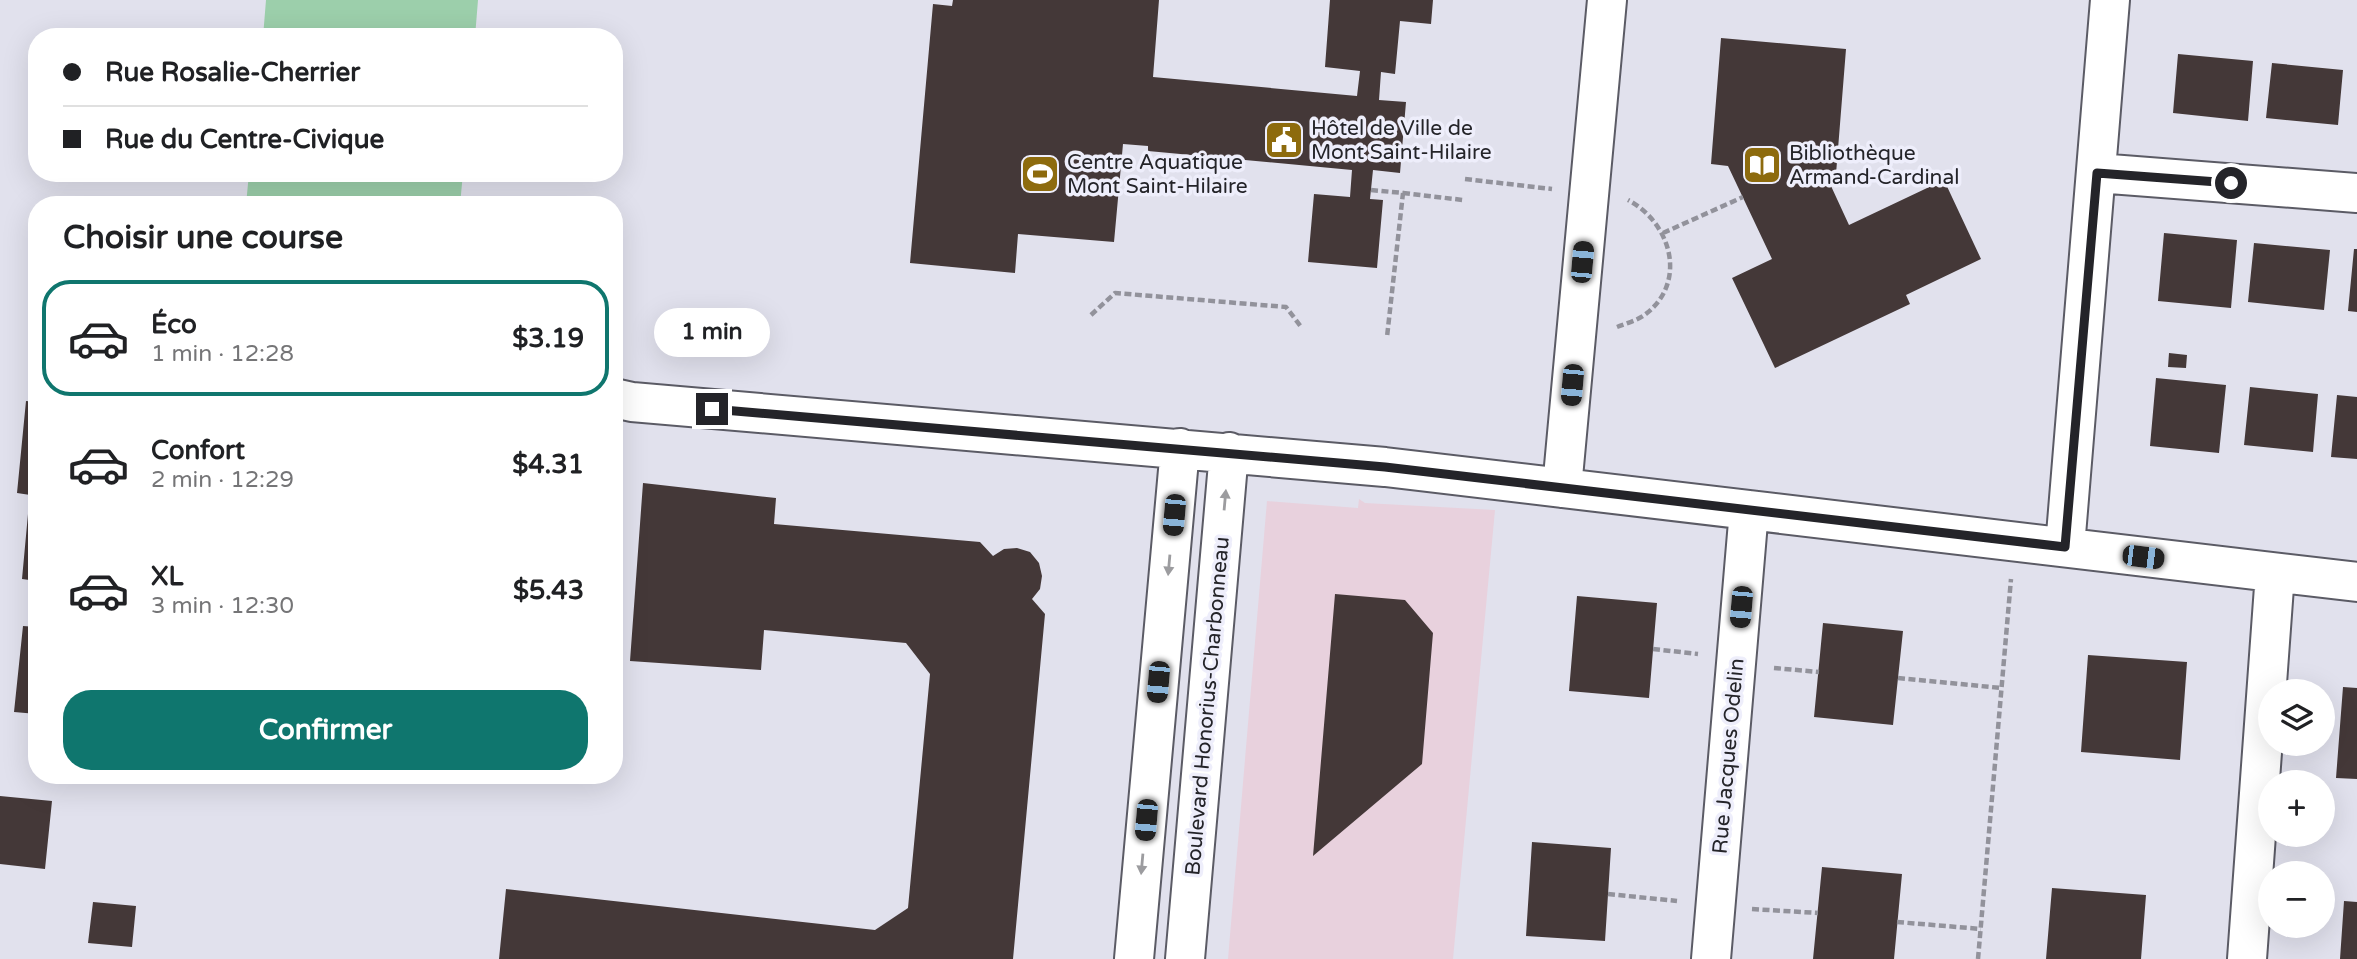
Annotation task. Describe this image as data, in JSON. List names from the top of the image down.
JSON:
{
  "streets": {
    "street": ["Boulevard Honorius-Charbonneau", "Rue Jacques Odelin"]
  },
  "places": {
    "public building": ["Hôtel de Ville de Mont Saint-Hilaire"],
    "library": ["Bibliothèque Armand-Cardinal"],
    "sports": ["Centre Aquatique Mont Saint-Hilaire"]
  },
  "page": {
    "banner": ["Rue Rosalie-Cherrier", "Rue du Centre-Civique"],
    "heading": "Choisir une course",
    "list": [
      {
        "name": "Éco",
        "note": "1 min · 12:28",
        "value": "$3.19"
      },
      {
        "name": "Confort",
        "note": "2 min · 12:29",
        "value": "$4.31"
      },
      {
        "name": "XL",
        "note": "3 min · 12:30",
        "value": "$5.43"
      }
    ],
    "bubble": "1 min",
    "buttons": "Confirmer",
    "map_buttons": ["+", "−"]
  }
}
